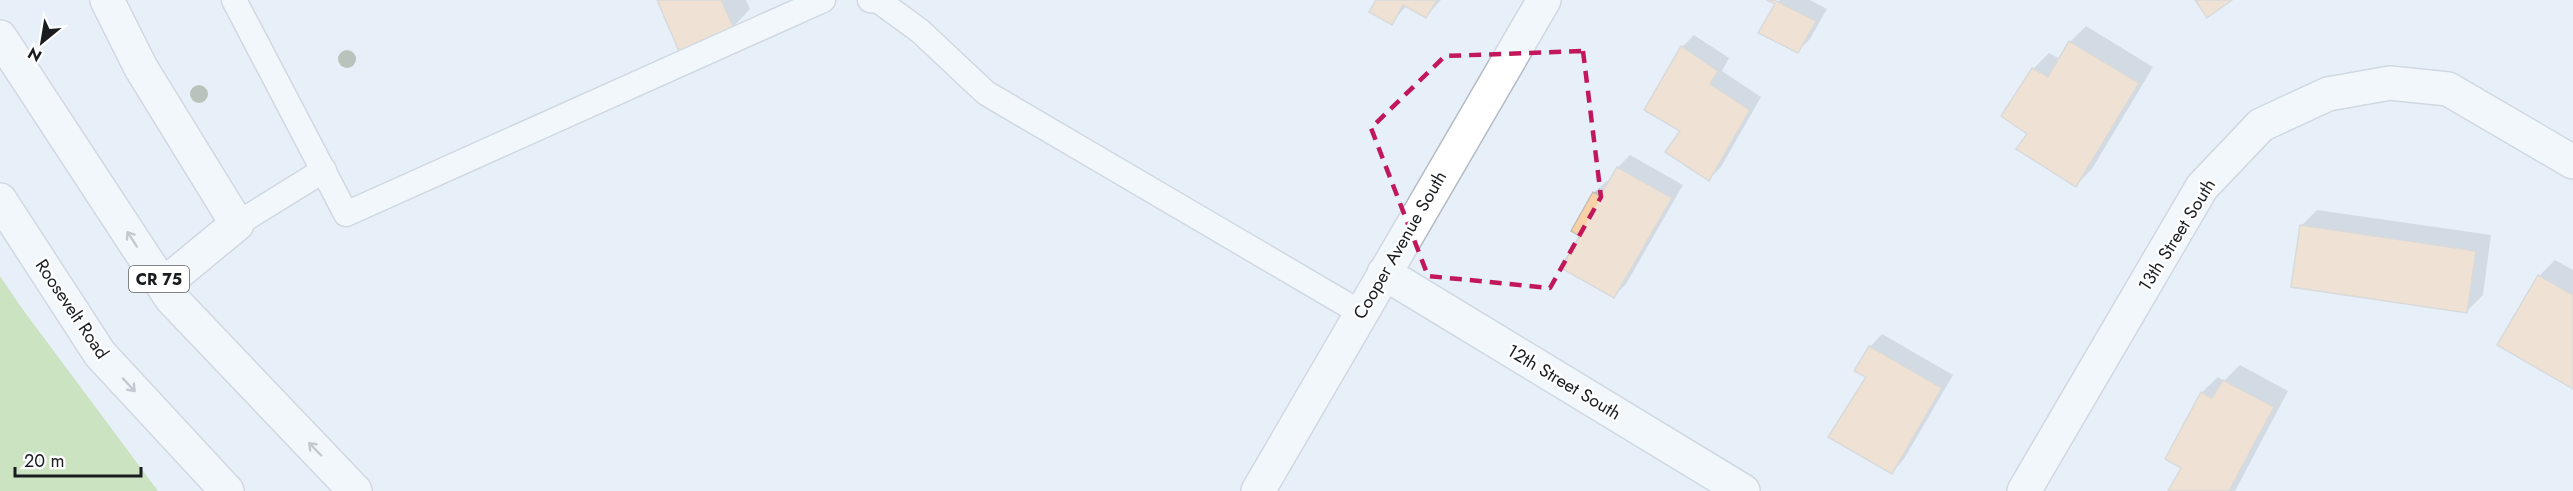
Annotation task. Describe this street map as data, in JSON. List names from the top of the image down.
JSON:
{
  "streets": {
    "street": [
      "13th Street South",
      "Cooper Avenue South",
      "CR 75",
      "Roosevelt Road",
      "12th Street South"
    ]
  },
  "crossings": [
    ["Cooper Avenue South", "12th Street South"]
  ],
  "scale_bar": "20 m",
  "north": "bottom left"
}
